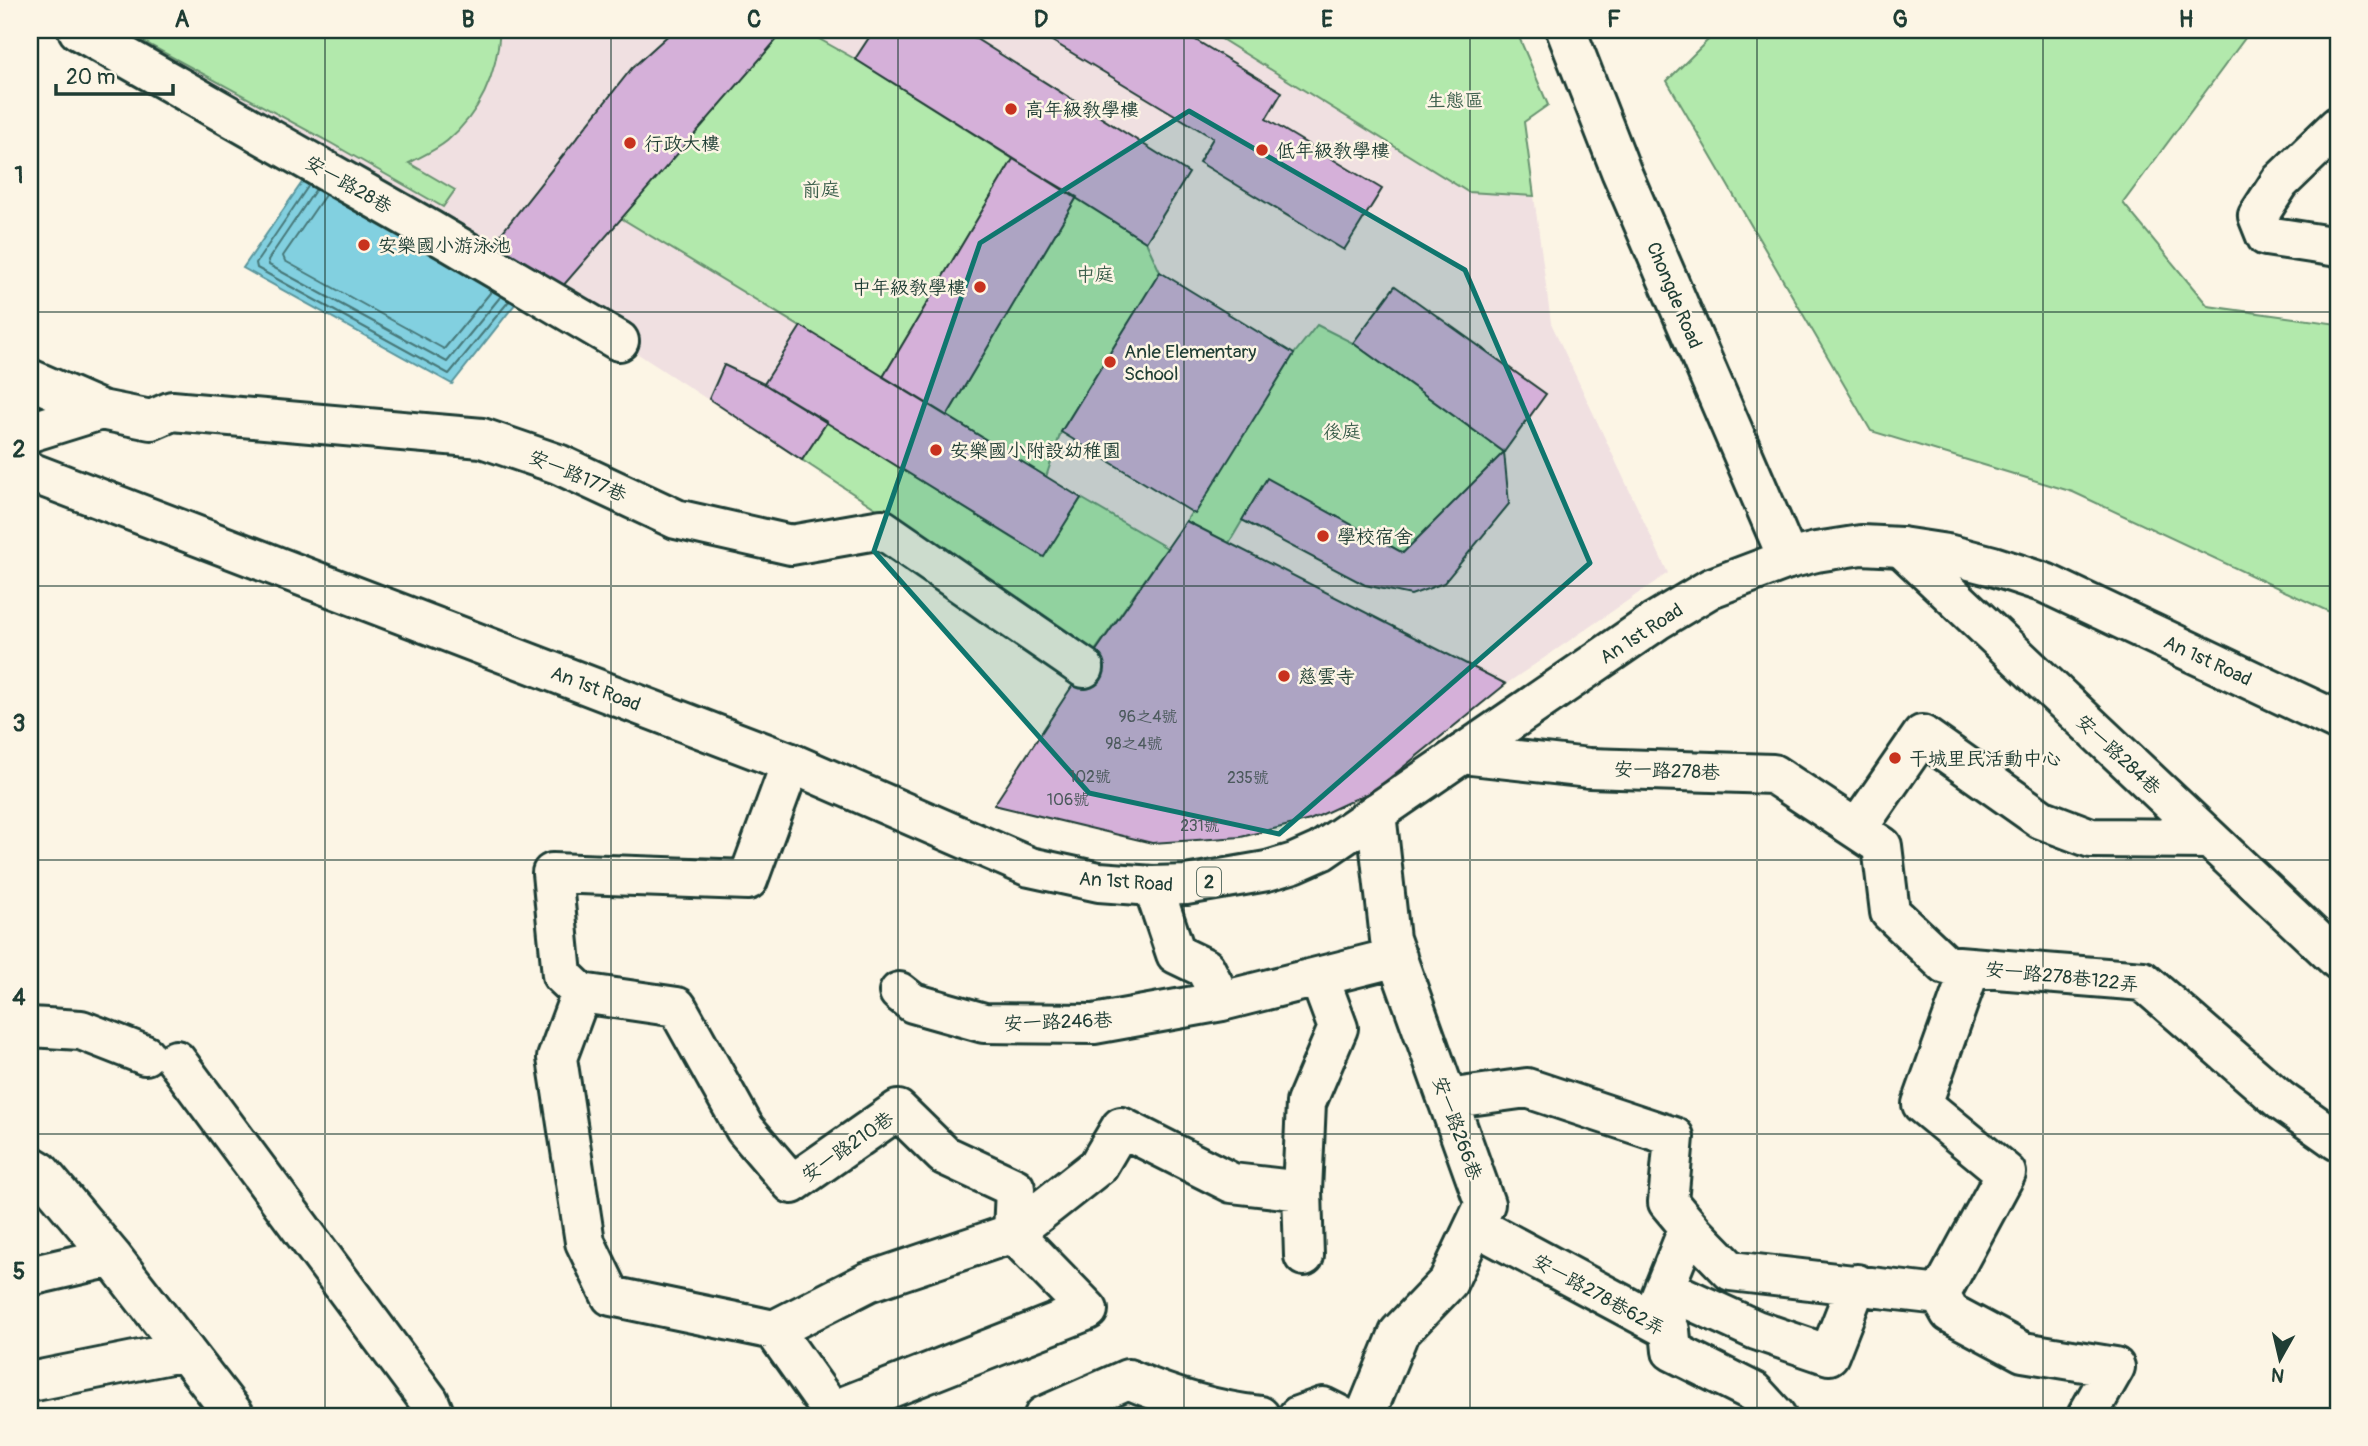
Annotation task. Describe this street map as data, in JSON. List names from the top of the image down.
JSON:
{
  "streets": {
    "main road": [
      "安一路28巷",
      "Chongde Road",
      "安一路177巷",
      "An 1st Road",
      "安一路284巷",
      "安一路278巷",
      "2",
      "安一路278巷122弄",
      "安一路246巷",
      "安一路266巷",
      "安一路210巷",
      "安一路278巷62弄"
    ]
  },
  "crossings": [
    ["Chongde Road", "An 1st Road"],
    ["An 1st Road", "安一路284巷"],
    ["An 1st Road", "安一路278巷"],
    ["An 1st Road", "安一路266巷"],
    ["安一路278巷", "安一路278巷122弄"],
    ["安一路246巷", "安一路266巷"],
    ["安一路266巷", "安一路278巷62弄"]
  ],
  "parks": [
    "生態區",
    "前庭",
    "中庭",
    "後庭"
  ],
  "places": [
    "高年級教學樓",
    "行政大樓",
    "低年級教學樓",
    "安樂國小游泳池",
    "中年級教學樓",
    "Anle Elementary School",
    "安樂國小附設幼稚園",
    "學校宿舍",
    "慈雲寺",
    "干城里民活動中心"
  ],
  "house_numbers": [
    "96之4號",
    "98之4號",
    "102號",
    "235號",
    "106號",
    "231號"
  ],
  "scale_bar": "20 m",
  "north": "bottom",
  "grid": {
    "columns": [
      "A",
      "B",
      "C",
      "D",
      "E",
      "F",
      "G",
      "H"
    ],
    "rows": [
      "1",
      "2",
      "3",
      "4",
      "5"
    ]
  }
}
